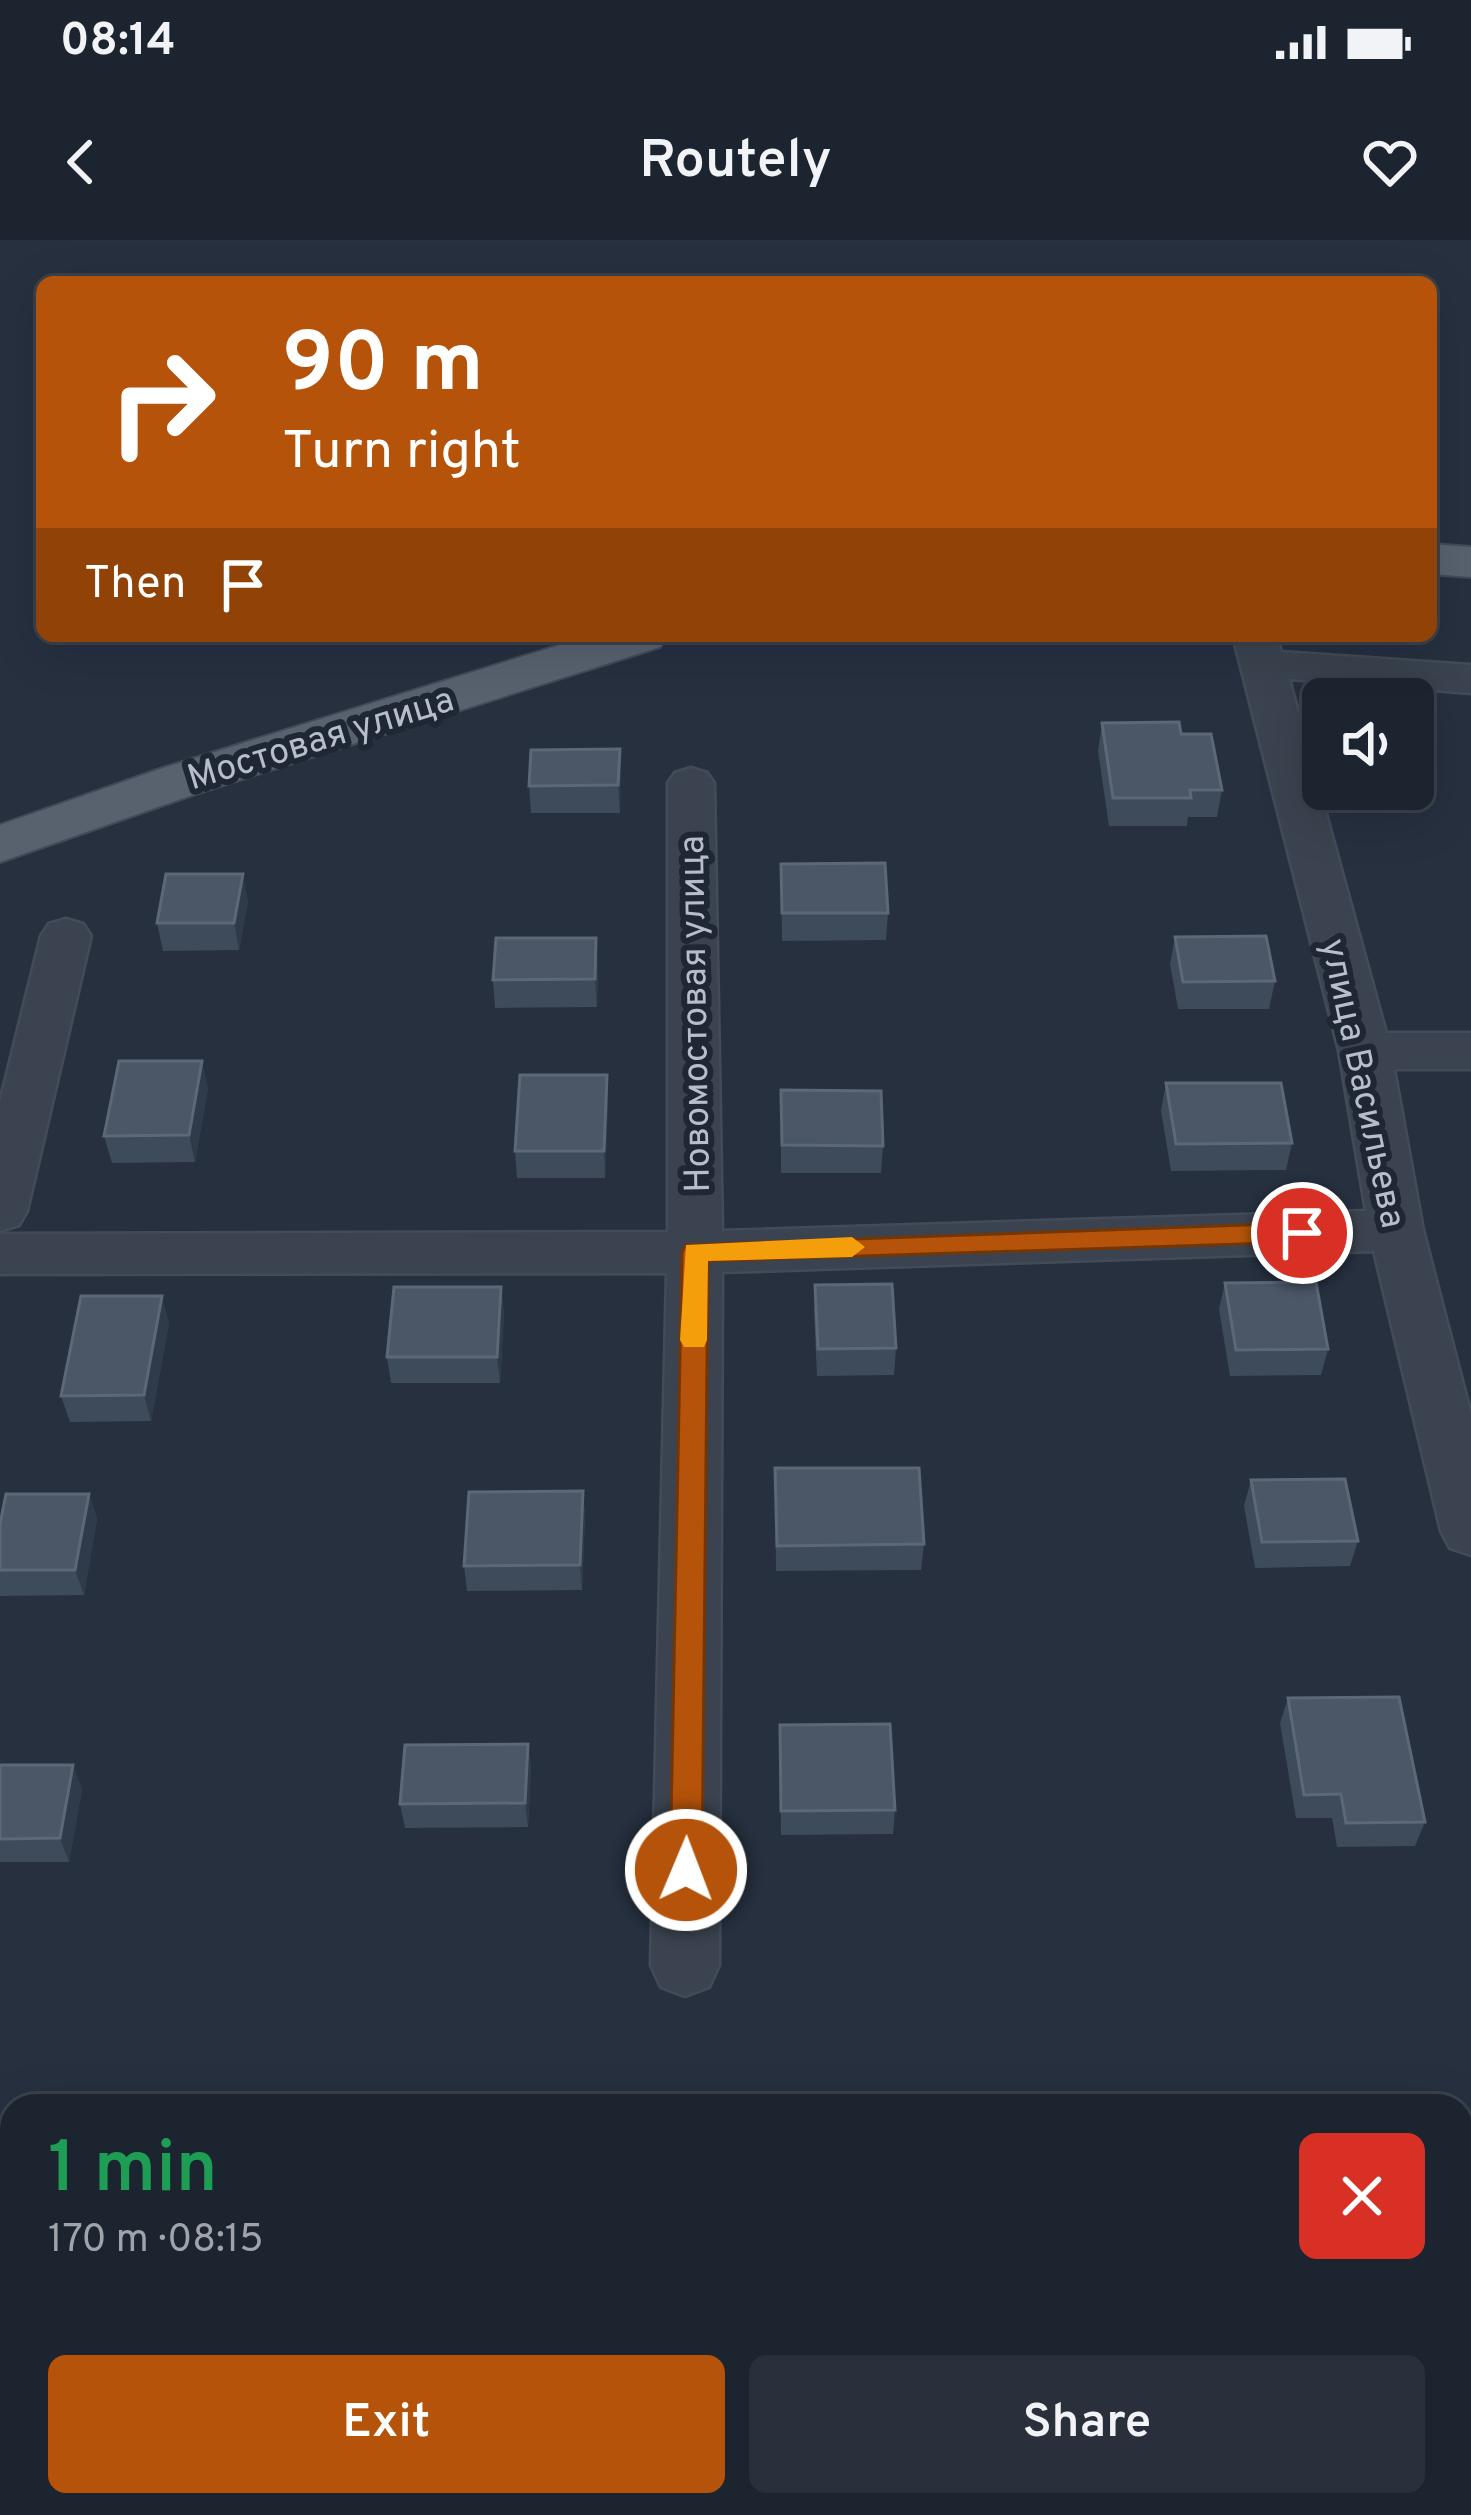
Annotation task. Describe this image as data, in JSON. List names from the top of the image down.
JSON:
{
  "streets": {
    "main road": ["Мостовая улица"],
    "street": ["Новомостовая улица", "улица Васильева"]
  },
  "page": {
    "status": "08:14",
    "header": "Routely",
    "turn": ["90 m", "Turn right"],
    "then": "Then",
    "heading": ["1 min", "170 m · 08:15"],
    "buttons": ["Exit", "Share"]
  }
}
